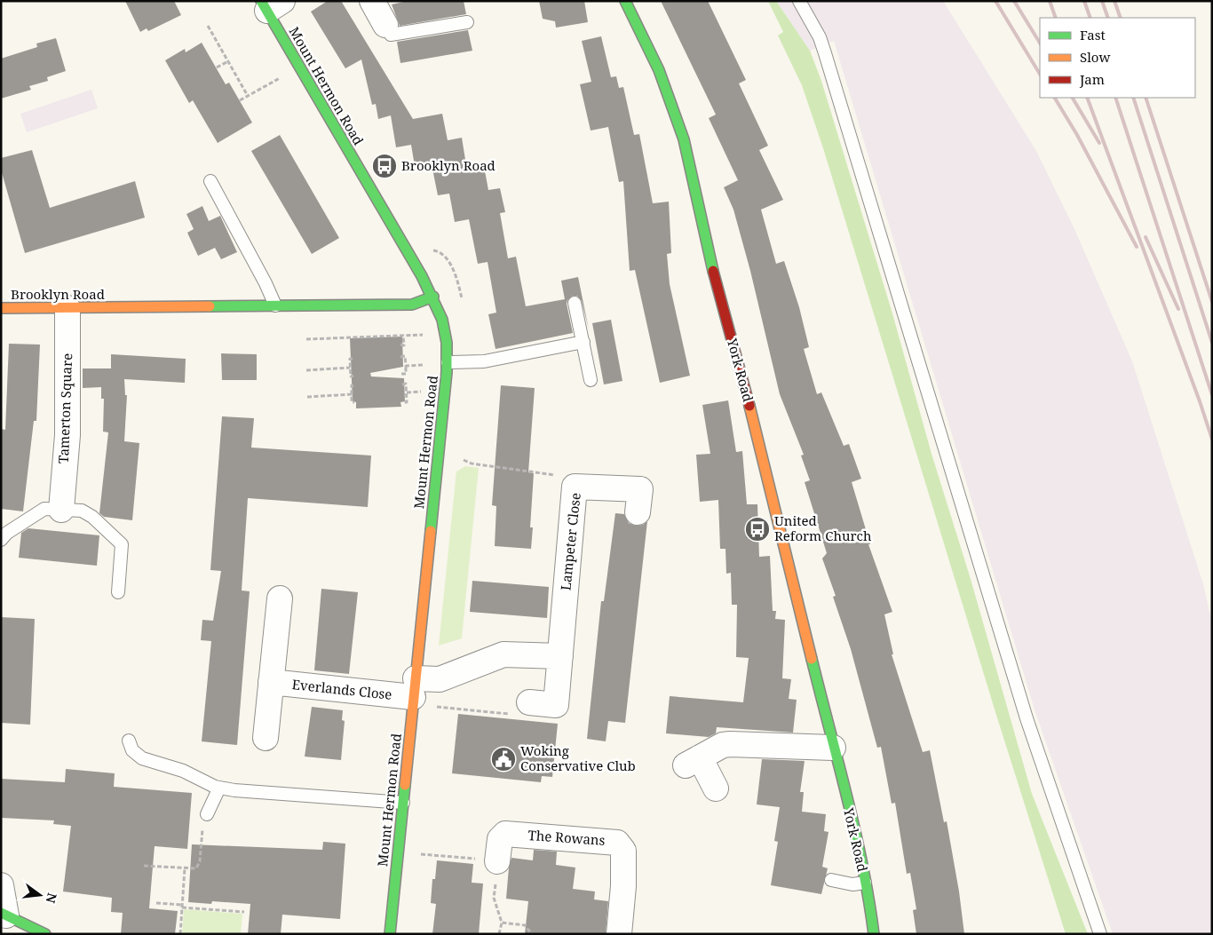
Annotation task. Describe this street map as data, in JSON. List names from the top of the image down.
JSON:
{
  "streets": {
    "street": [
      "Mount Hermon Road",
      "Brooklyn Road",
      "York Road",
      "Tamerton Square",
      "Lampeter Close",
      "Everlands Close",
      "The Rowans"
    ]
  },
  "crossings": [
    ["Mount Hermon Road", "Brooklyn Road"],
    ["Mount Hermon Road", "Everlands Close"],
    ["Brooklyn Road", "Tamerton Square"]
  ],
  "places": {
    "bus stop": ["Brooklyn Road", "United Reform Church"],
    "public building": ["Woking Conservative Club"]
  },
  "legend": ["Fast", "Slow", "Jam"],
  "north": "right"
}
